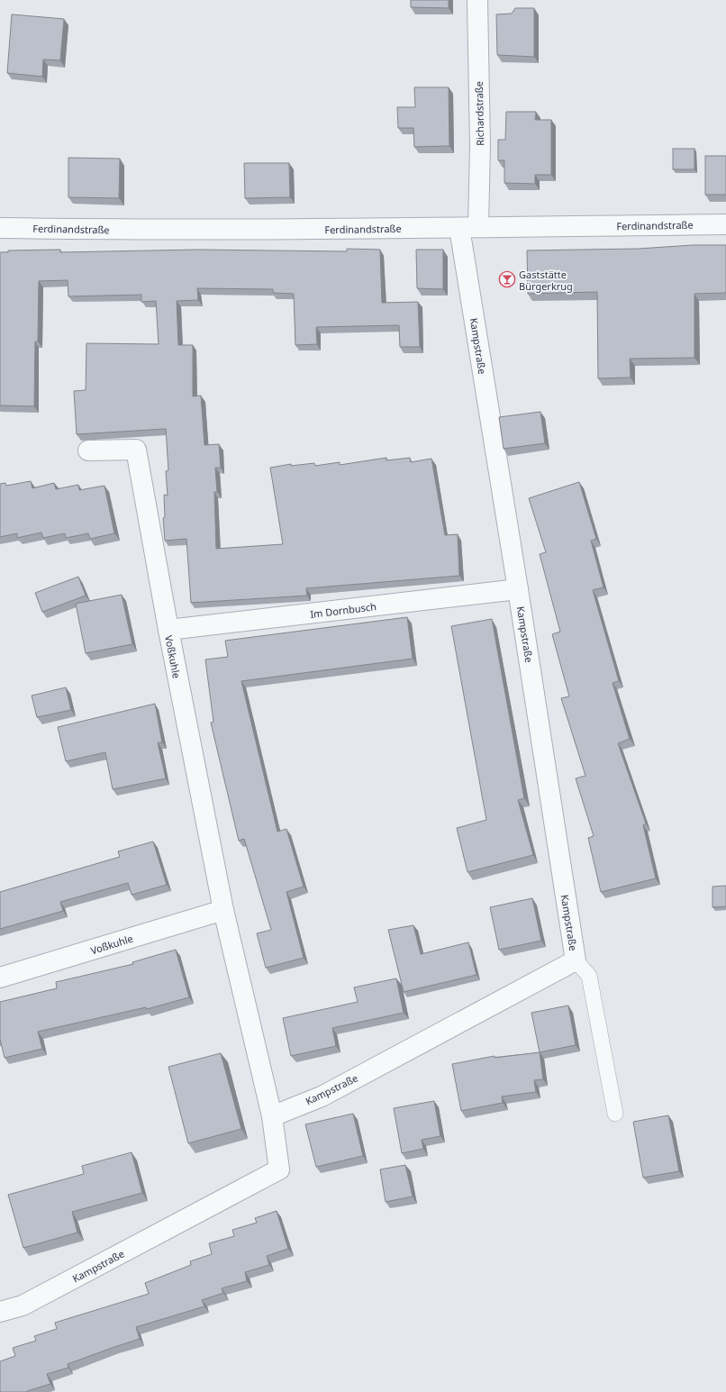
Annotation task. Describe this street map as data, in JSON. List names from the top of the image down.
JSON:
{
  "streets": {
    "street": [
      "Richardstraße",
      "Ferdinandstraße",
      "Kampstraße",
      "Im Dornbusch",
      "Voßkuhle"
    ]
  },
  "crossings": [
    ["Richardstraße", "Ferdinandstraße"],
    ["Richardstraße", "Kampstraße"],
    ["Ferdinandstraße", "Kampstraße"],
    ["Kampstraße", "Im Dornbusch"],
    ["Kampstraße", "Voßkuhle"],
    ["Im Dornbusch", "Voßkuhle"]
  ],
  "places": {
    "bar": ["Gaststätte Bürgerkrug"]
  }
}
